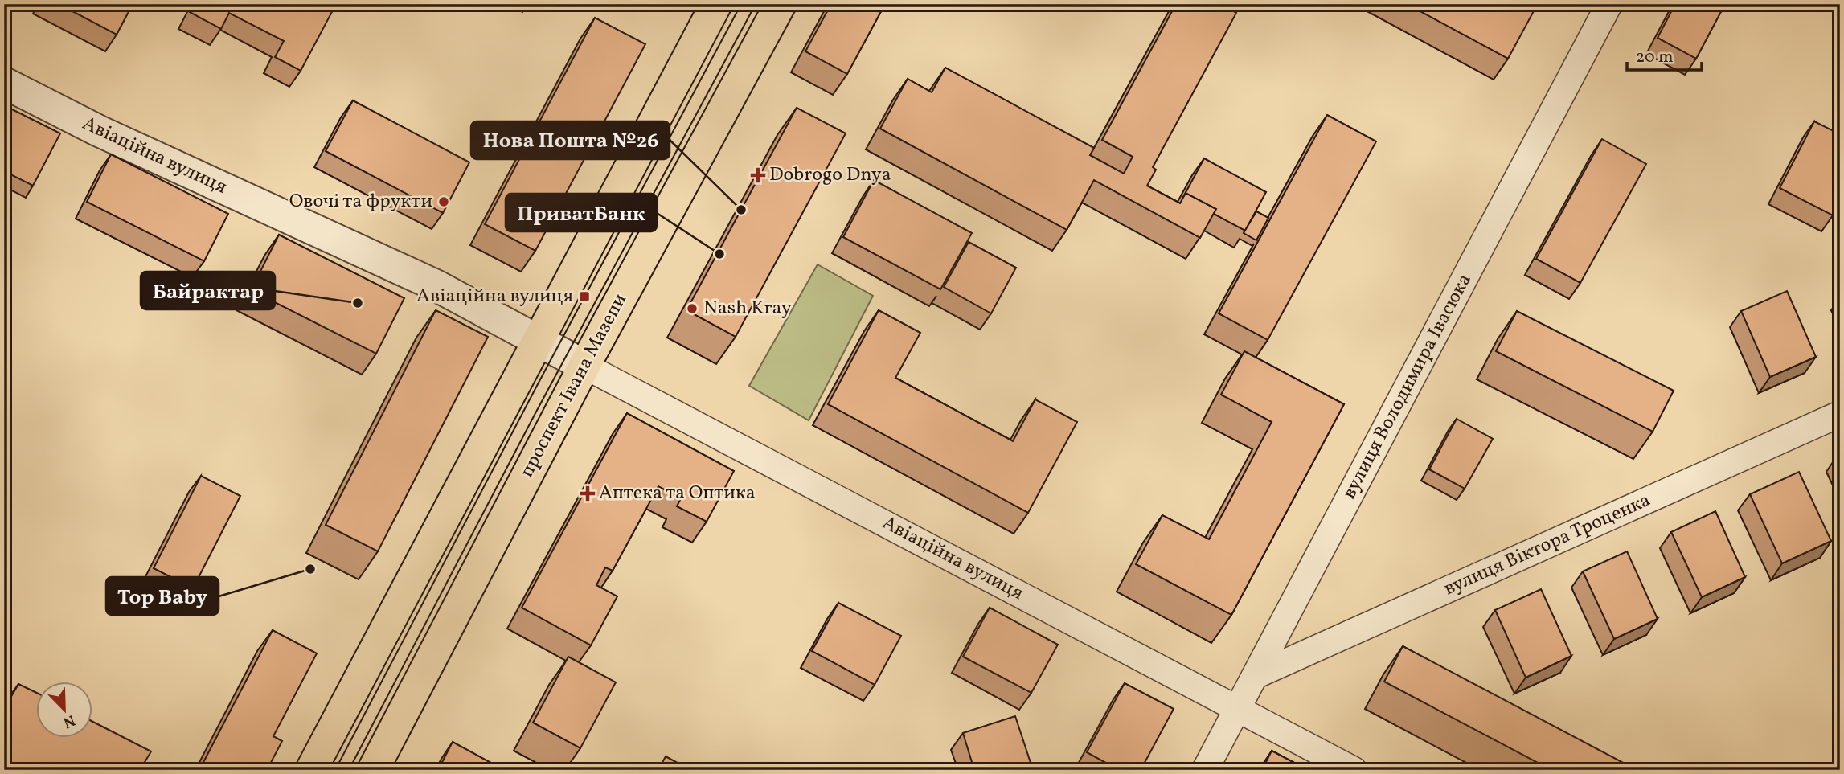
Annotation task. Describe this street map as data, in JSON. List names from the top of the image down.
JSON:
{
  "streets": {
    "highway": ["проспект Івана Мазепи"],
    "street": ["Авіаційна вулиця", "вулиця Володимира Івасюка", "вулиця Віктора Троценка"]
  },
  "crossings": [
    ["Авіаційна вулиця", "проспект Івана Мазепи"],
    ["Авіаційна вулиця", "вулиця Володимира Івасюка"],
    ["вулиця Володимира Івасюка", "вулиця Віктора Троценка"]
  ],
  "places": {
    "health": ["Dobrogo Dnya", "Аптека та Оптика"],
    "other": [
      "Овочі та фрукти",
      "Нова Пошта №26",
      "ПриватБанк",
      "Байрактар",
      "Nash Kray",
      "Top Baby"
    ],
    "transit": ["Авіаційна вулиця"]
  },
  "scale_bar": "20 m",
  "north": "bottom right"
}
